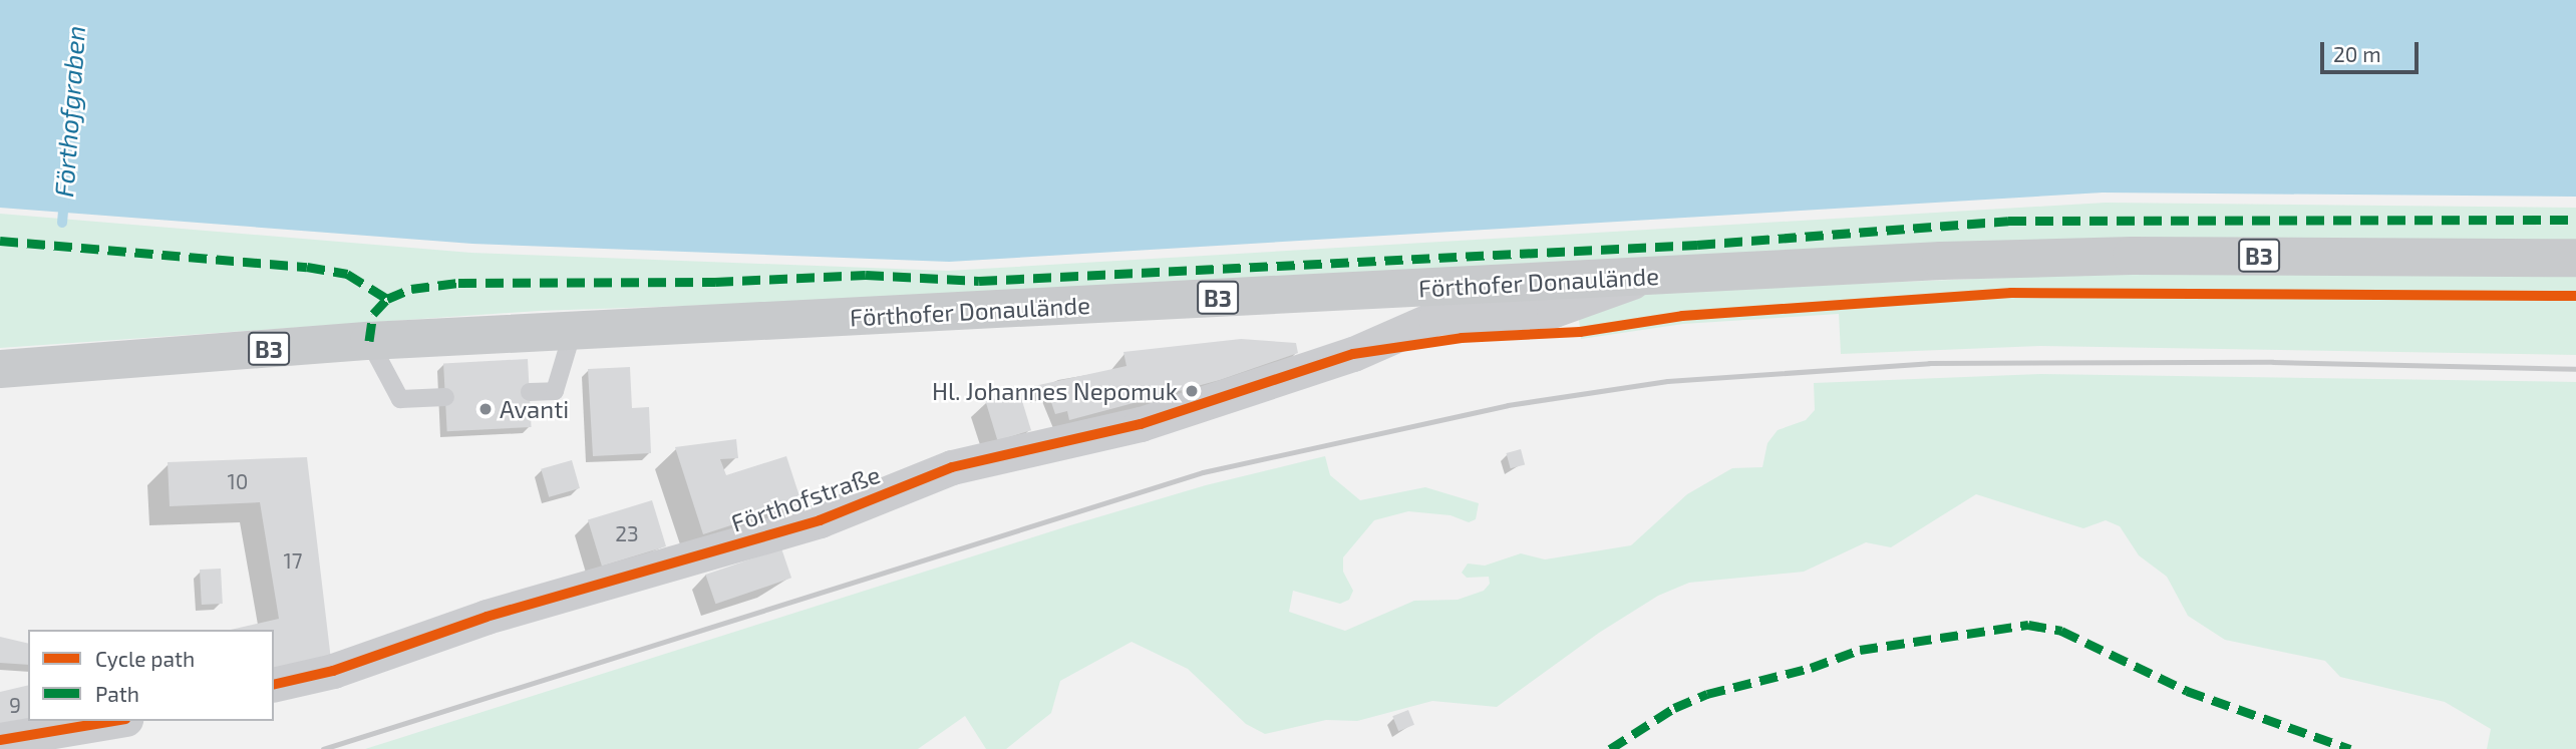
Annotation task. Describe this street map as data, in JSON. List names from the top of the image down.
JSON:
{
  "streets": {
    "main road": ["B3", "Förthofer Donaulände"],
    "street": ["Förthofstraße"]
  },
  "crossings": [
    ["Förthofer Donaulände", "Förthofstraße"]
  ],
  "water": ["Förthofgraben"],
  "places": ["Hl. Johannes Nepomuk", "Avanti"],
  "house_numbers": [
    "10",
    "23",
    "17",
    "9"
  ],
  "legend": ["Cycle path", "Path"],
  "scale_bar": "20 m"
}
